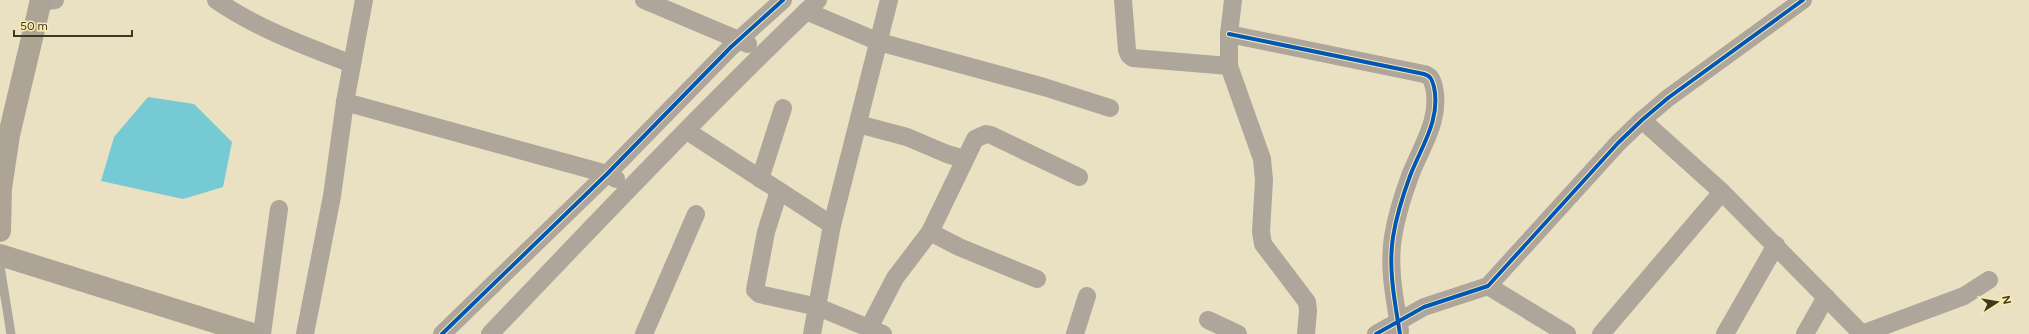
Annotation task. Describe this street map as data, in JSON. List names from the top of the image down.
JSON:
{
  "scale_bar": "50 m",
  "north": "right"
}
